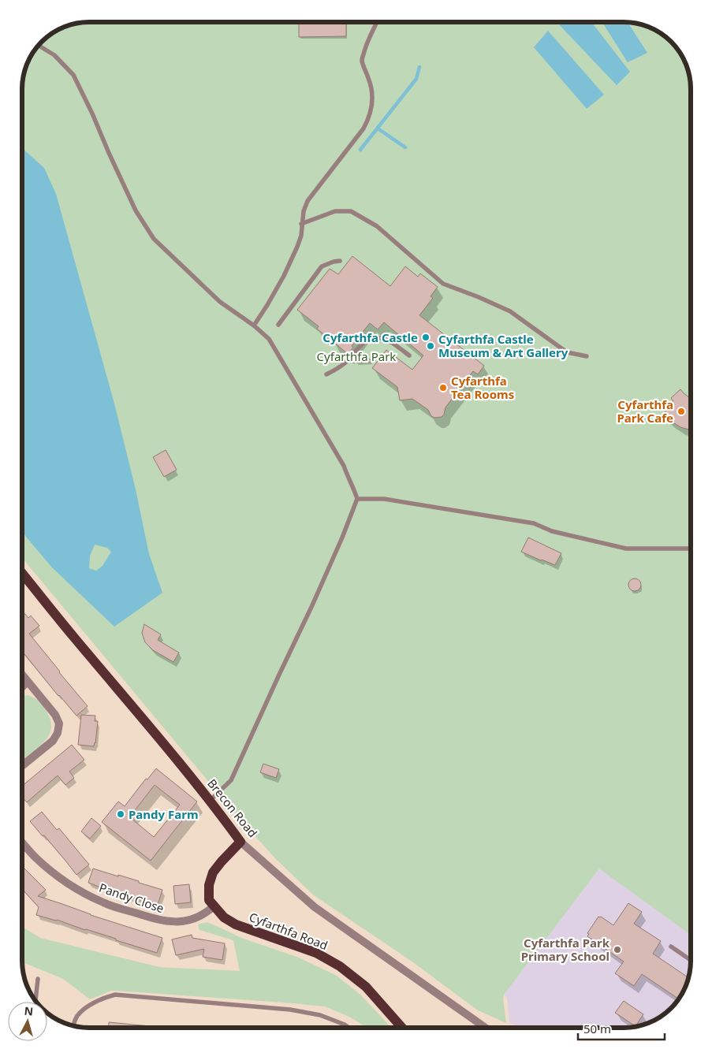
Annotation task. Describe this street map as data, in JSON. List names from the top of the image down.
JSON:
{
  "streets": {
    "main road": ["Brecon Road", "Cyfarthfa Road"],
    "street": ["Pandy Close"]
  },
  "crossings": [
    ["Pandy Close", "Cyfarthfa Road"]
  ],
  "parks": ["Cyfarthfa Park"],
  "places": [
    "Cyfarthfa Castle",
    "Cyfarthfa Castle Museum & Art Gallery",
    "Cyfarthfa Tea Rooms",
    "Cyfarthfa Park Cafe",
    "Pandy Farm",
    "Cyfarthfa Park Primary School"
  ],
  "scale_bar": "50 m",
  "north": "top"
}
